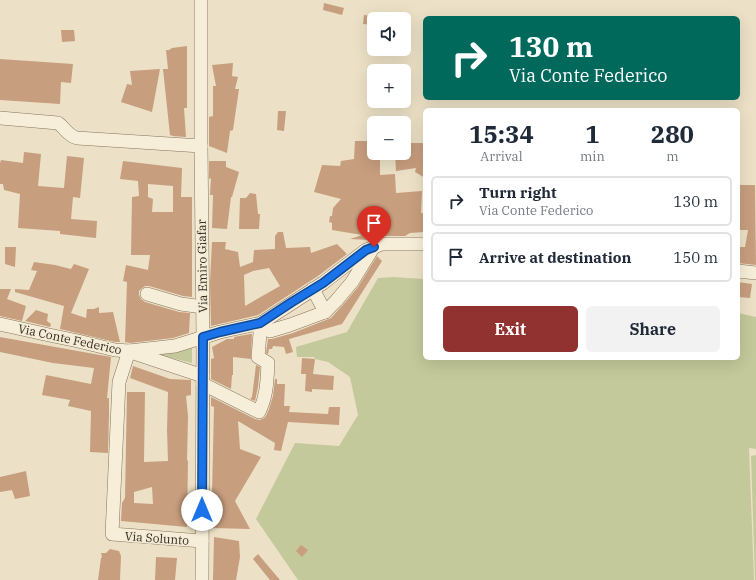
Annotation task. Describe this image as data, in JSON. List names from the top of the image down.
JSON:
{
  "streets": {
    "street": ["Via Emiro Giafar", "Via Conte Federico", "Via Solunto"]
  },
  "crossings": [
    ["Via Emiro Giafar", "Via Conte Federico"],
    ["Via Emiro Giafar", "Via Solunto"],
    ["Via Conte Federico", "Via Solunto"]
  ],
  "page": {
    "map_buttons": ["+", "−"],
    "turn": ["130 m", "Via Conte Federico"],
    "eta": [
      "15:34",
      "Arrival",
      "1",
      "min",
      "280",
      "m"
    ],
    "list": [
      {
        "name": "Turn right",
        "note": "Via Conte Federico",
        "value": "130 m"
      },
      {
        "name": "Arrive at destination",
        "value": "150 m"
      }
    ],
    "buttons": ["Exit", "Share"]
  }
}
